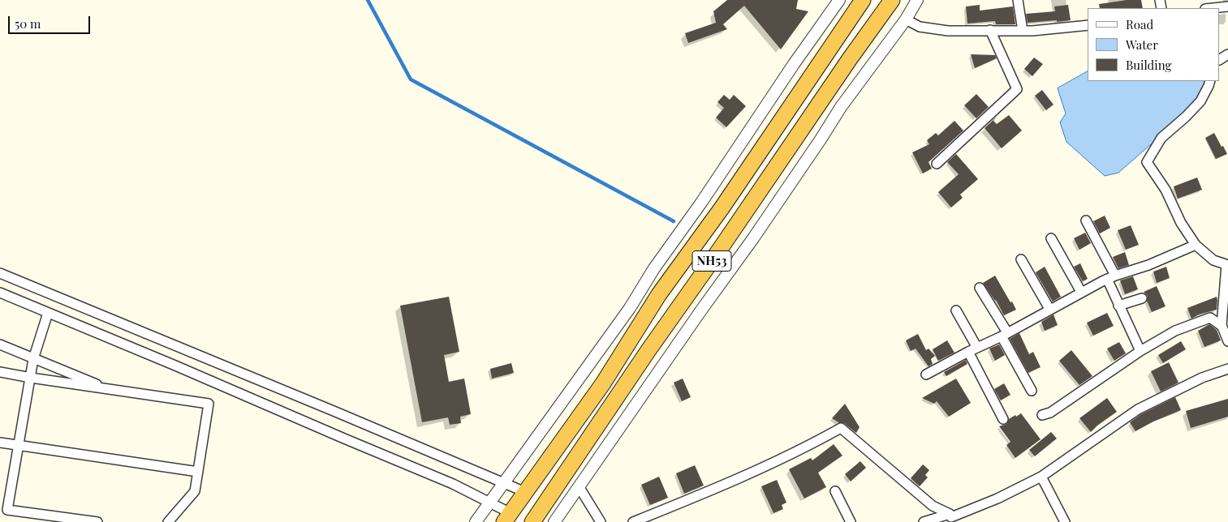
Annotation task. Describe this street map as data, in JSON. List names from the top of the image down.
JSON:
{
  "streets": {
    "highway": ["NH53"]
  },
  "legend": ["Road", "Water", "Building"],
  "scale_bar": "50 m"
}
